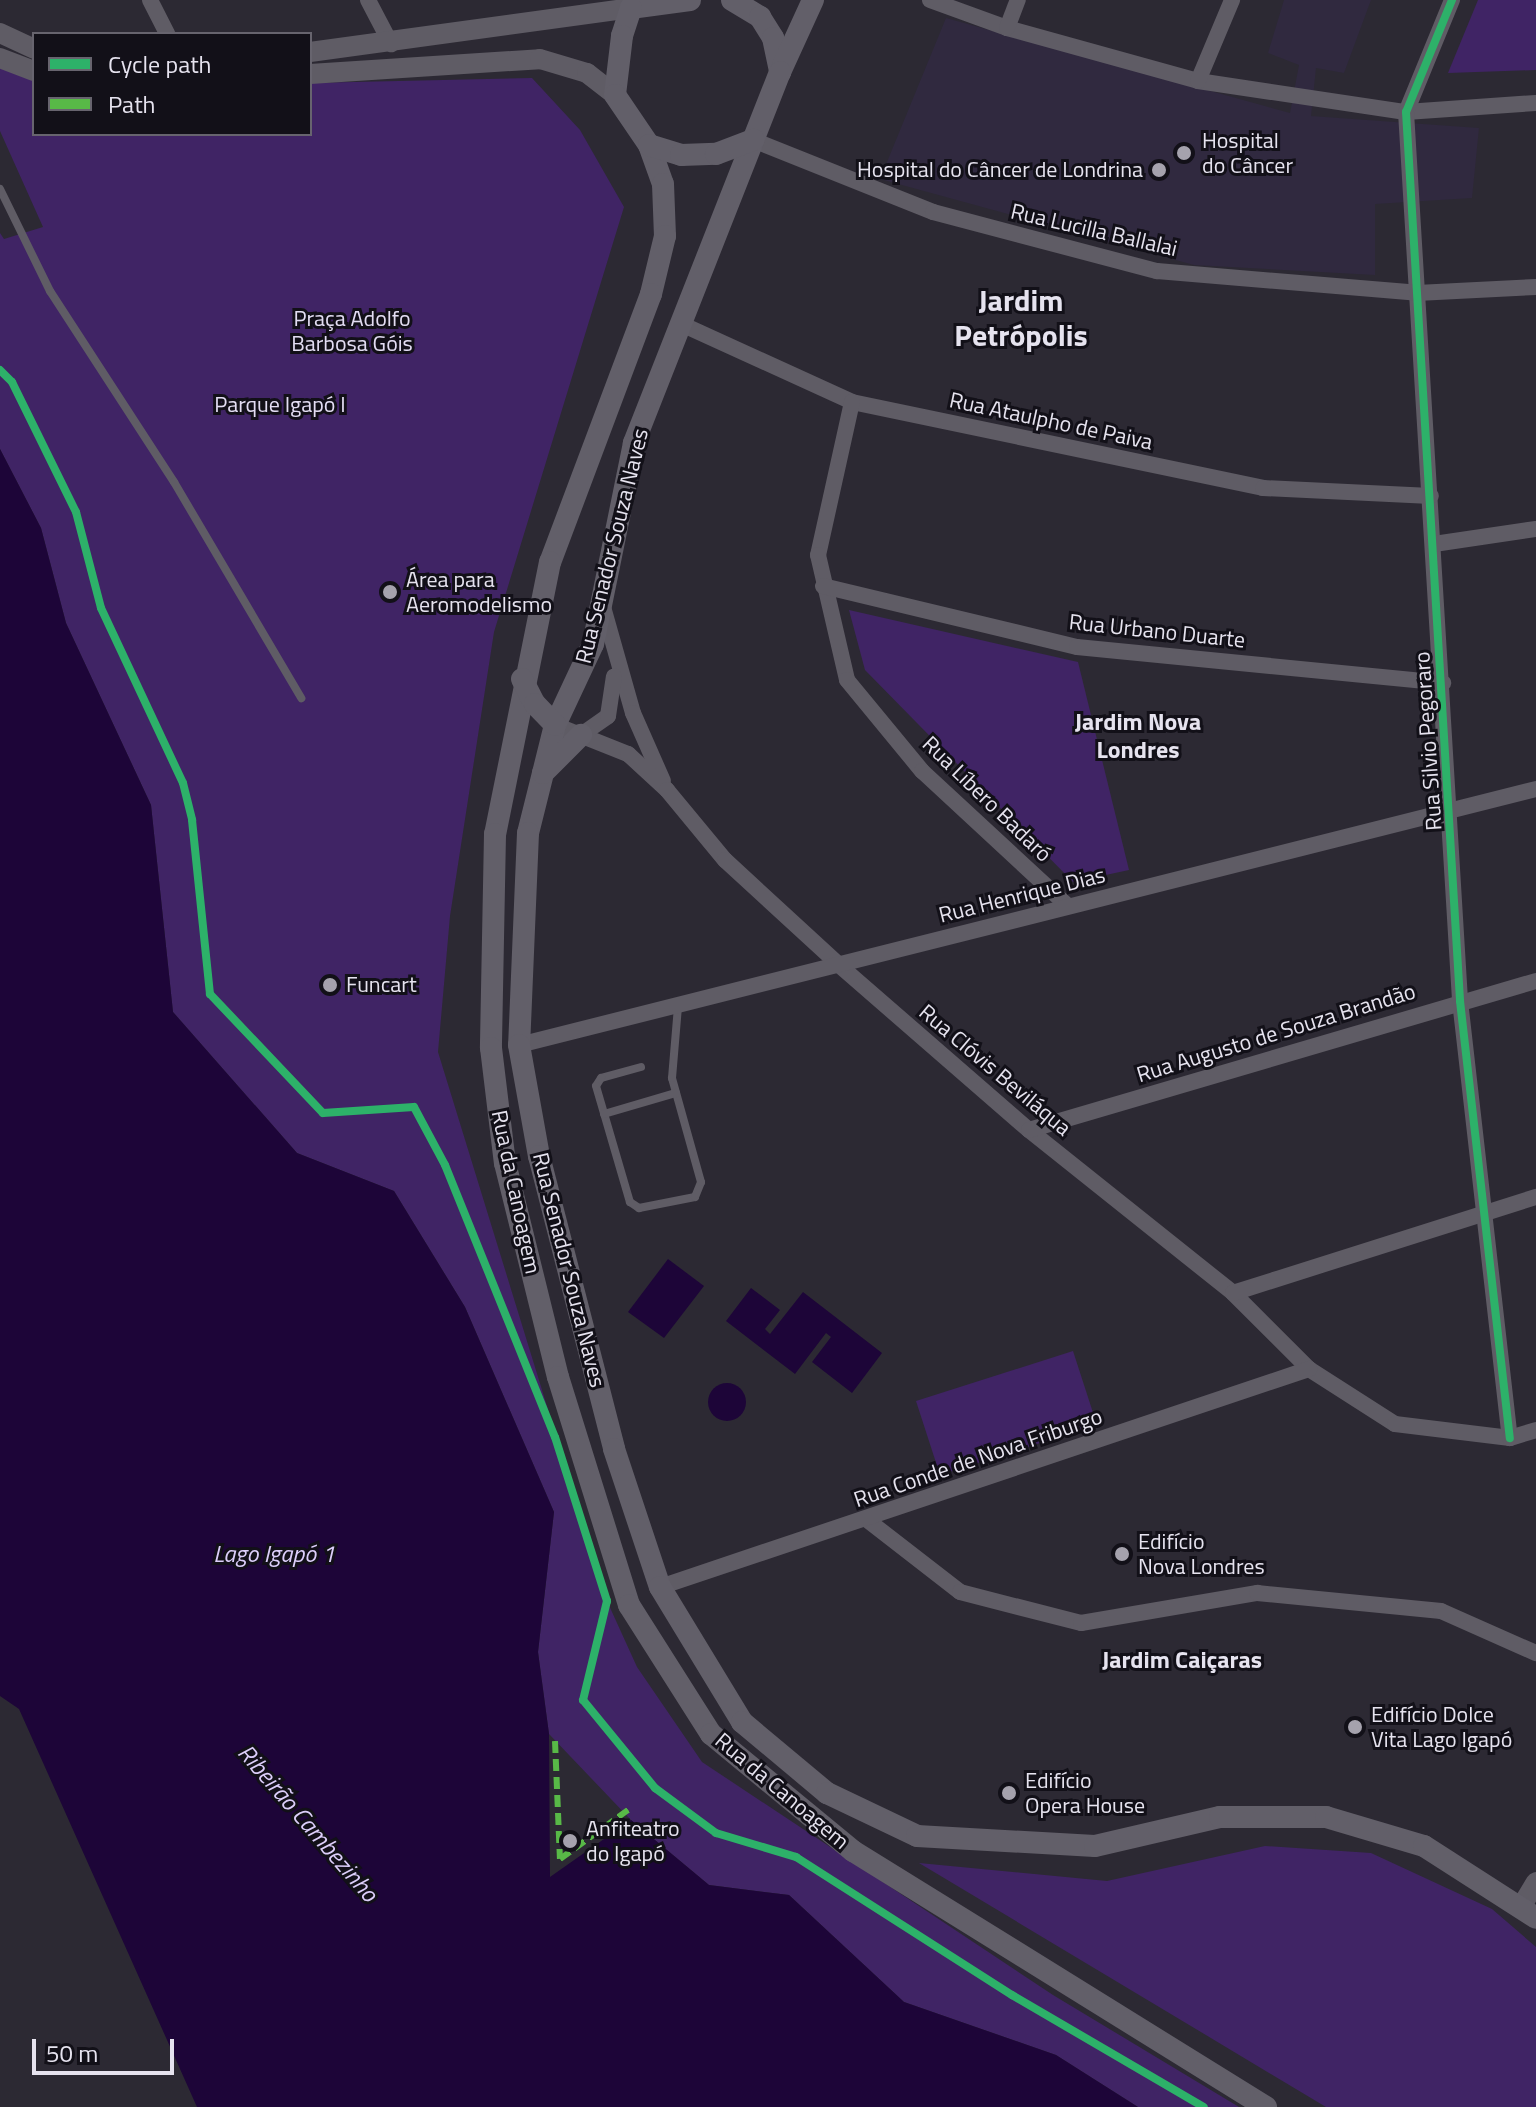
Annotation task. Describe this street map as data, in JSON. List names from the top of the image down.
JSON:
{
  "streets": {
    "main road": ["Rua Senador Souza Naves", "Rua da Canoagem"],
    "street": [
      "Rua Lucilla Ballalai",
      "Rua Ataulpho de Paiva",
      "Rua Urbano Duarte",
      "Rua Silvio Pegoraro",
      "Rua Líbero Badaró",
      "Rua Henrique Dias",
      "Rua Augusto de Souza Brandão",
      "Rua Clóvis Beviláqua",
      "Rua Conde de Nova Friburgo"
    ]
  },
  "crossings": [
    ["Rua Lucilla Ballalai", "Rua Senador Souza Naves"],
    ["Rua Lucilla Ballalai", "Rua Silvio Pegoraro"],
    ["Rua Ataulpho de Paiva", "Rua Senador Souza Naves"],
    ["Rua Ataulpho de Paiva", "Rua Silvio Pegoraro"],
    ["Rua Ataulpho de Paiva", "Rua Líbero Badaró"],
    ["Rua Senador Souza Naves", "Rua Henrique Dias"],
    ["Rua Senador Souza Naves", "Rua Clóvis Beviláqua"],
    ["Rua Senador Souza Naves", "Rua Conde de Nova Friburgo"],
    ["Rua Urbano Duarte", "Rua Silvio Pegoraro"],
    ["Rua Urbano Duarte", "Rua Líbero Badaró"],
    ["Rua Silvio Pegoraro", "Rua Henrique Dias"],
    ["Rua Silvio Pegoraro", "Rua Augusto de Souza Brandão"],
    ["Rua Silvio Pegoraro", "Rua Clóvis Beviláqua"],
    ["Rua Líbero Badaró", "Rua Henrique Dias"],
    ["Rua Henrique Dias", "Rua Clóvis Beviláqua"],
    ["Rua Augusto de Souza Brandão", "Rua Clóvis Beviláqua"],
    ["Rua Clóvis Beviláqua", "Rua Conde de Nova Friburgo"]
  ],
  "districts": ["Jardim Petrópolis", "Jardim Nova Londres", "Jardim Caiçaras"],
  "water": ["Lago Igapó 1", "Ribeirão Cambezinho"],
  "parks": ["Praça Adolfo Barbosa Góis", "Parque Igapó I"],
  "places": [
    "Hospital do Câncer",
    "Hospital do Câncer de Londrina",
    "Área para Aeromodelismo",
    "Funcart",
    "Edifício Nova Londres",
    "Edifício Dolce Vita Lago Igapó",
    "Edifício Opera House",
    "Anfiteatro do Igapó"
  ],
  "legend": ["Cycle path", "Path"],
  "scale_bar": "50 m"
}
